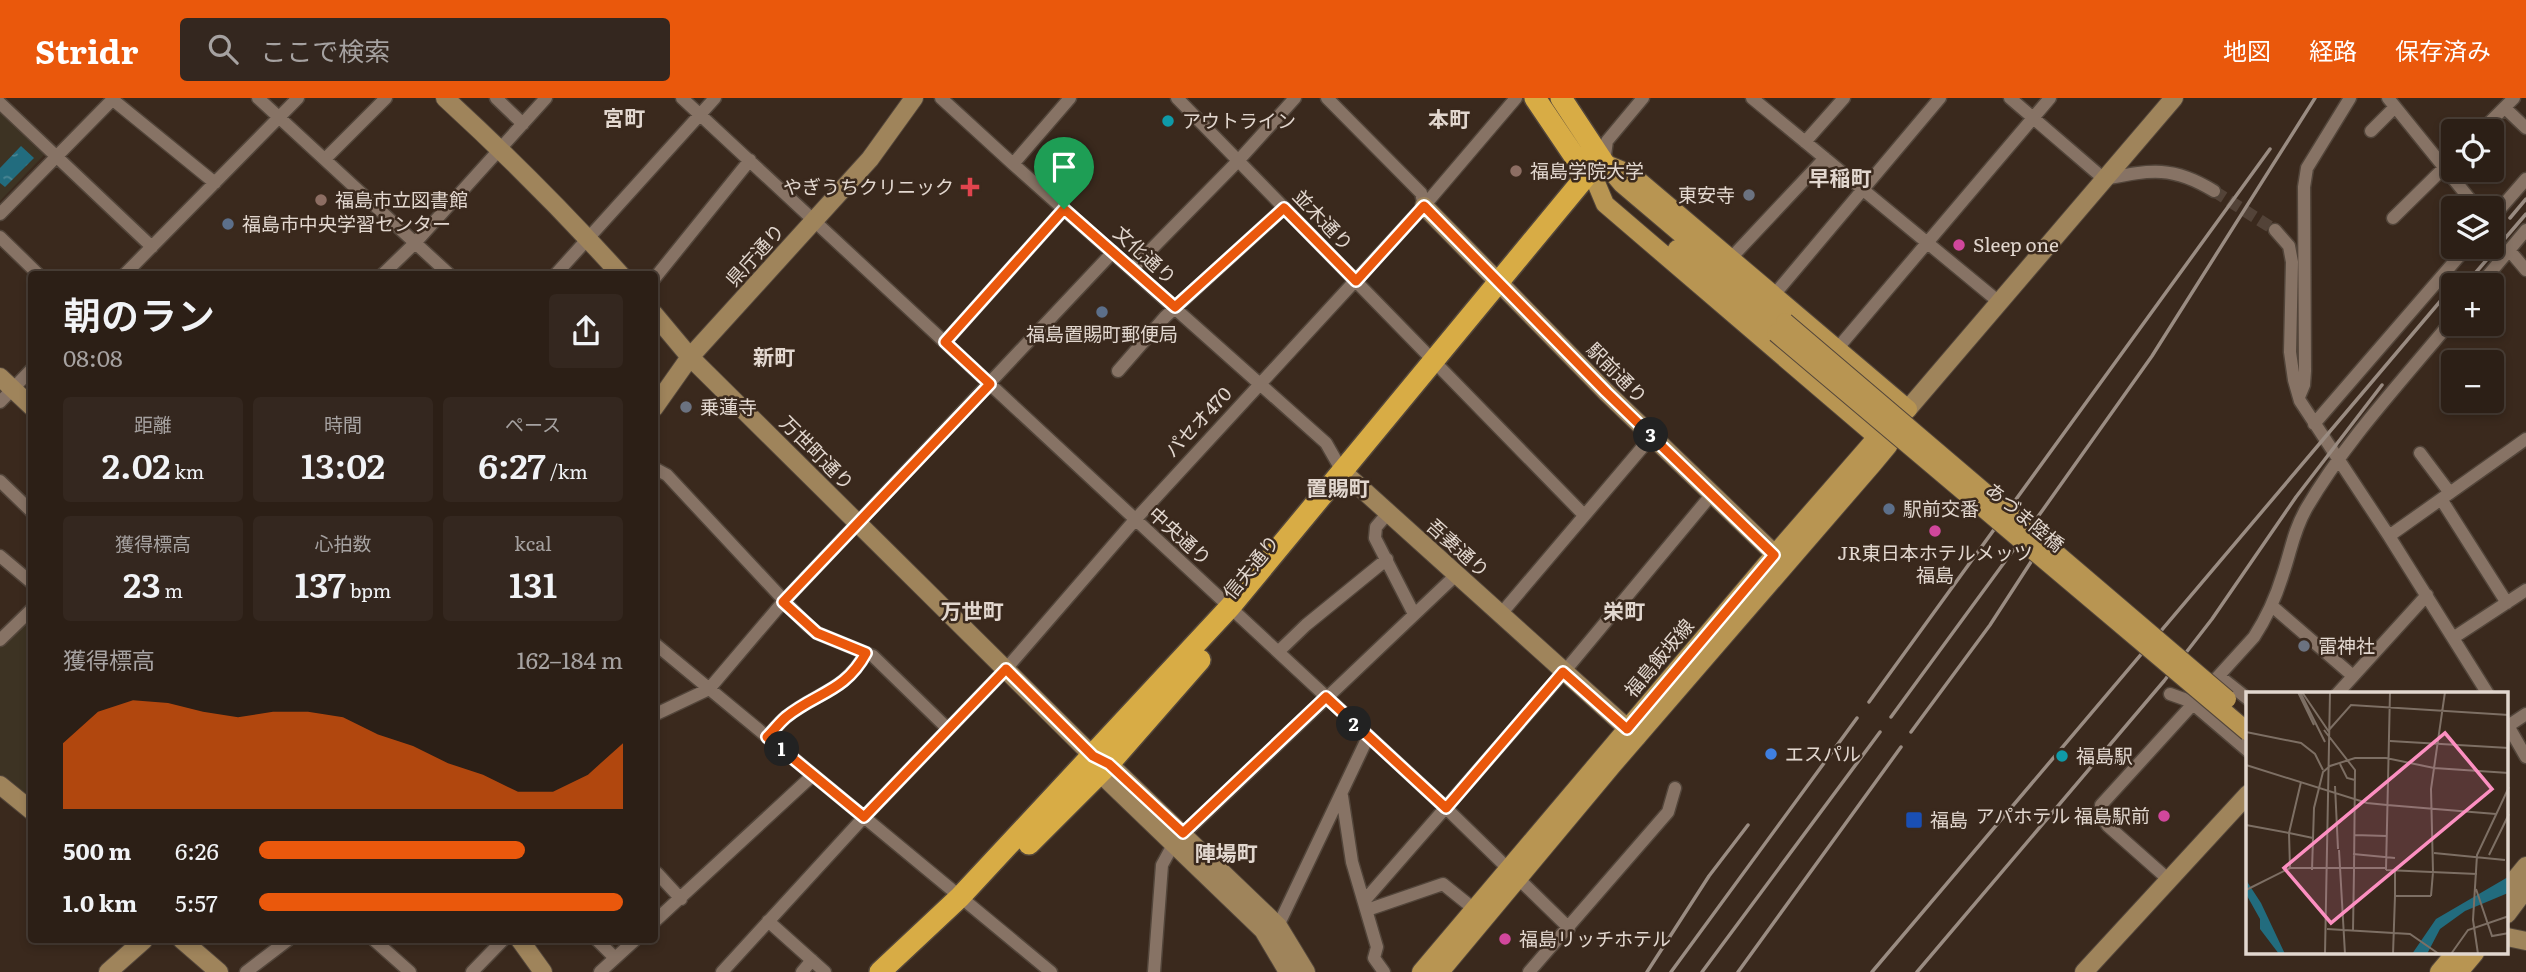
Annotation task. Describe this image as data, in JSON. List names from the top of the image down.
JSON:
{
  "streets": {
    "highway": ["信夫通り"],
    "main road": ["あづま陸橋", "福島飯坂線"],
    "street": [
      "並木通り",
      "県庁通り",
      "文化通り",
      "駅前通り",
      "パセオ470",
      "万世町通り",
      "中央通り",
      "吾妻通り"
    ]
  },
  "crossings": [
    ["並木通り", "パセオ470"],
    ["並木通り", "信夫通り"],
    ["県庁通り", "万世町通り"],
    ["県庁通り", "中央通り"],
    ["文化通り", "パセオ470"],
    ["文化通り", "吾妻通り"],
    ["駅前通り", "パセオ470"],
    ["駅前通り", "信夫通り"],
    ["駅前通り", "福島飯坂線"],
    ["パセオ470", "万世町通り"],
    ["パセオ470", "中央通り"],
    ["パセオ470", "吾妻通り"],
    ["万世町通り", "信夫通り"],
    ["中央通り", "信夫通り"],
    ["中央通り", "福島飯坂線"],
    ["吾妻通り", "信夫通り"],
    ["吾妻通り", "福島飯坂線"]
  ],
  "districts": [
    "宮町",
    "本町",
    "早稲町",
    "新町",
    "置賜町",
    "万世町",
    "栄町",
    "陣場町"
  ],
  "places": {
    "other": [
      "アウトライン",
      "福島学院大学",
      "東安寺",
      "福島市立図書館",
      "福島市中央学習センター",
      "Sleep one",
      "福島置賜町郵便局",
      "乗蓮寺",
      "駅前交番",
      "JR東日本ホテルメッツ 福島",
      "雷神社",
      "エスパル",
      "福島駅",
      "アパホテル 福島駅前",
      "福島リッチホテル"
    ],
    "health": ["やぎうちクリニック"],
    "transit": ["福島"]
  },
  "page": {
    "header": "Stridr",
    "search": "ここで検索",
    "nav": ["地図", "経路", "保存済み"],
    "map_buttons": ["+", "−"],
    "heading": ["朝のラン", "08:08"],
    "stats": [
      ["距離", "2.02 km"],
      ["時間", "13:02"],
      ["ペース", "6:27 /km"],
      ["獲得標高", "23 m"],
      ["心拍数", "137 bpm"],
      ["kcal", "131"]
    ],
    "pins": ["3", "2", "1"],
    "chart": ["獲得標高", "162–184 m"],
    "list": [
      {
        "name": "500 m",
        "note": "6:26"
      },
      {
        "name": "1.0 km",
        "note": "5:57"
      }
    ]
  }
}
